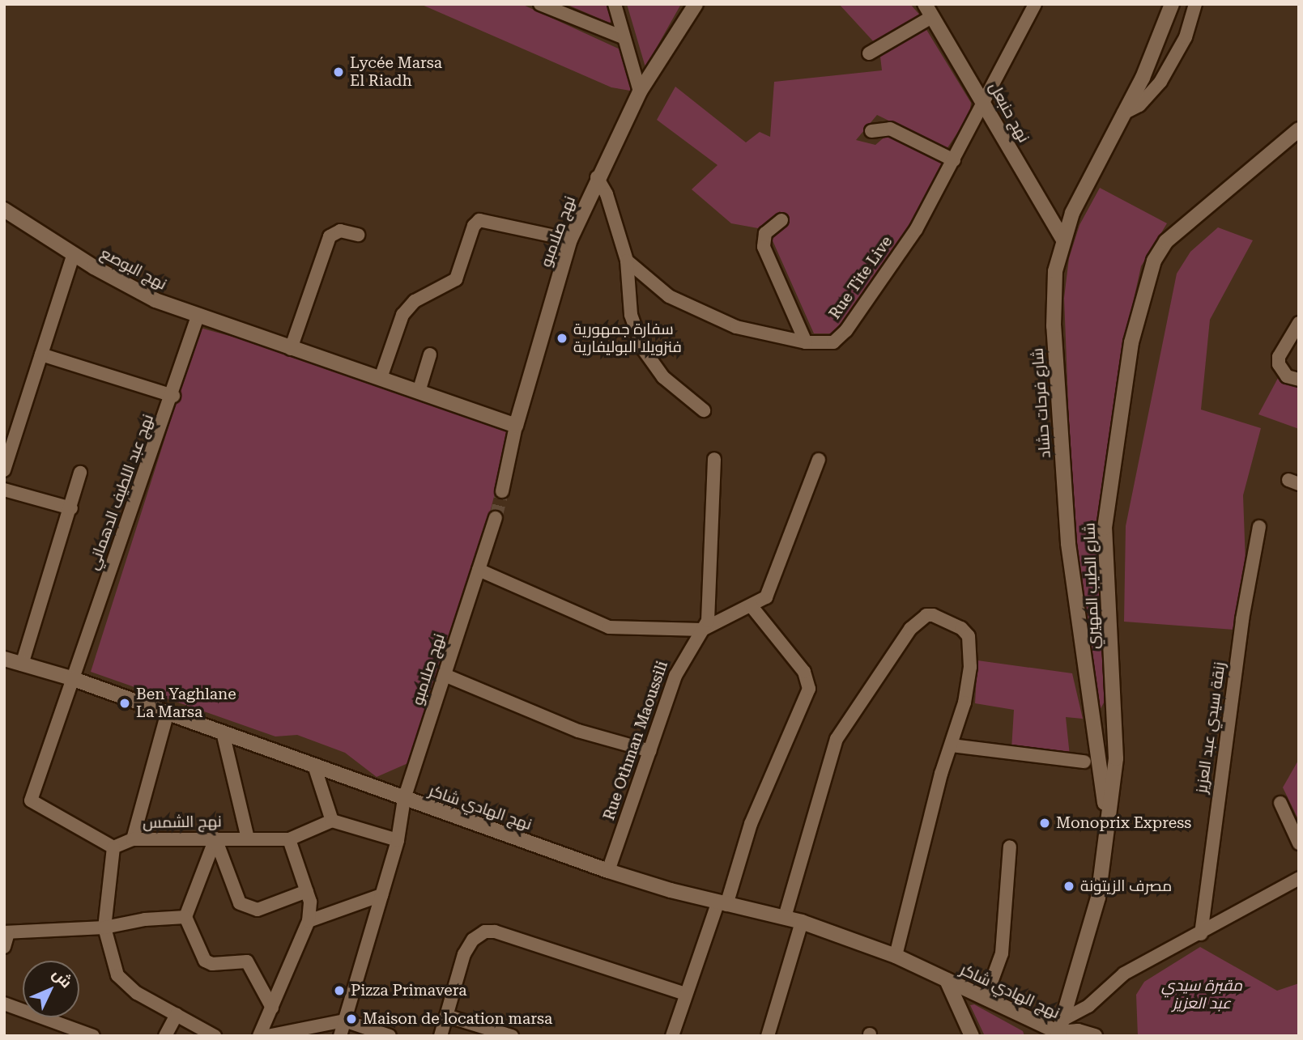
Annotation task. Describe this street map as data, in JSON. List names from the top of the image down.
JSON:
{
  "streets": {
    "street": [
      "نهج حنبعل",
      "نهج صلامبو",
      "نهج البوصع",
      "Rue Tite Live",
      "شارع فرحات حشاد",
      "نهج عبد اللطيف الدهماني",
      "شارع الطيب المهيري",
      "زنقة سيدي عبد العزيز",
      "Rue Othman Maoussili",
      "نهج الهادي شاكر",
      "نهج الشمس"
    ]
  },
  "crossings": [
    ["نهج حنبعل", "Rue Tite Live"],
    ["نهج حنبعل", "شارع فرحات حشاد"],
    ["نهج صلامبو", "نهج البوصع"],
    ["نهج صلامبو", "نهج الهادي شاكر"],
    ["نهج البوصع", "نهج عبد اللطيف الدهماني"],
    ["شارع فرحات حشاد", "شارع الطيب المهيري"],
    ["نهج عبد اللطيف الدهماني", "نهج الهادي شاكر"],
    ["نهج عبد اللطيف الدهماني", "نهج الشمس"],
    ["شارع الطيب المهيري", "نهج الهادي شاكر"],
    ["Rue Othman Maoussili", "نهج الهادي شاكر"]
  ],
  "parks": ["مقبرة سيدي عبد العزيز"],
  "places": [
    "Lycée Marsa El Riadh",
    "سفارة جمهورية فنزويلا البوليفارية",
    "Ben Yaghlane La Marsa",
    "Monoprix Express",
    "مصرف الزيتونة",
    "Pizza Primavera",
    "Maison de location marsa"
  ],
  "north": "top right"
}
